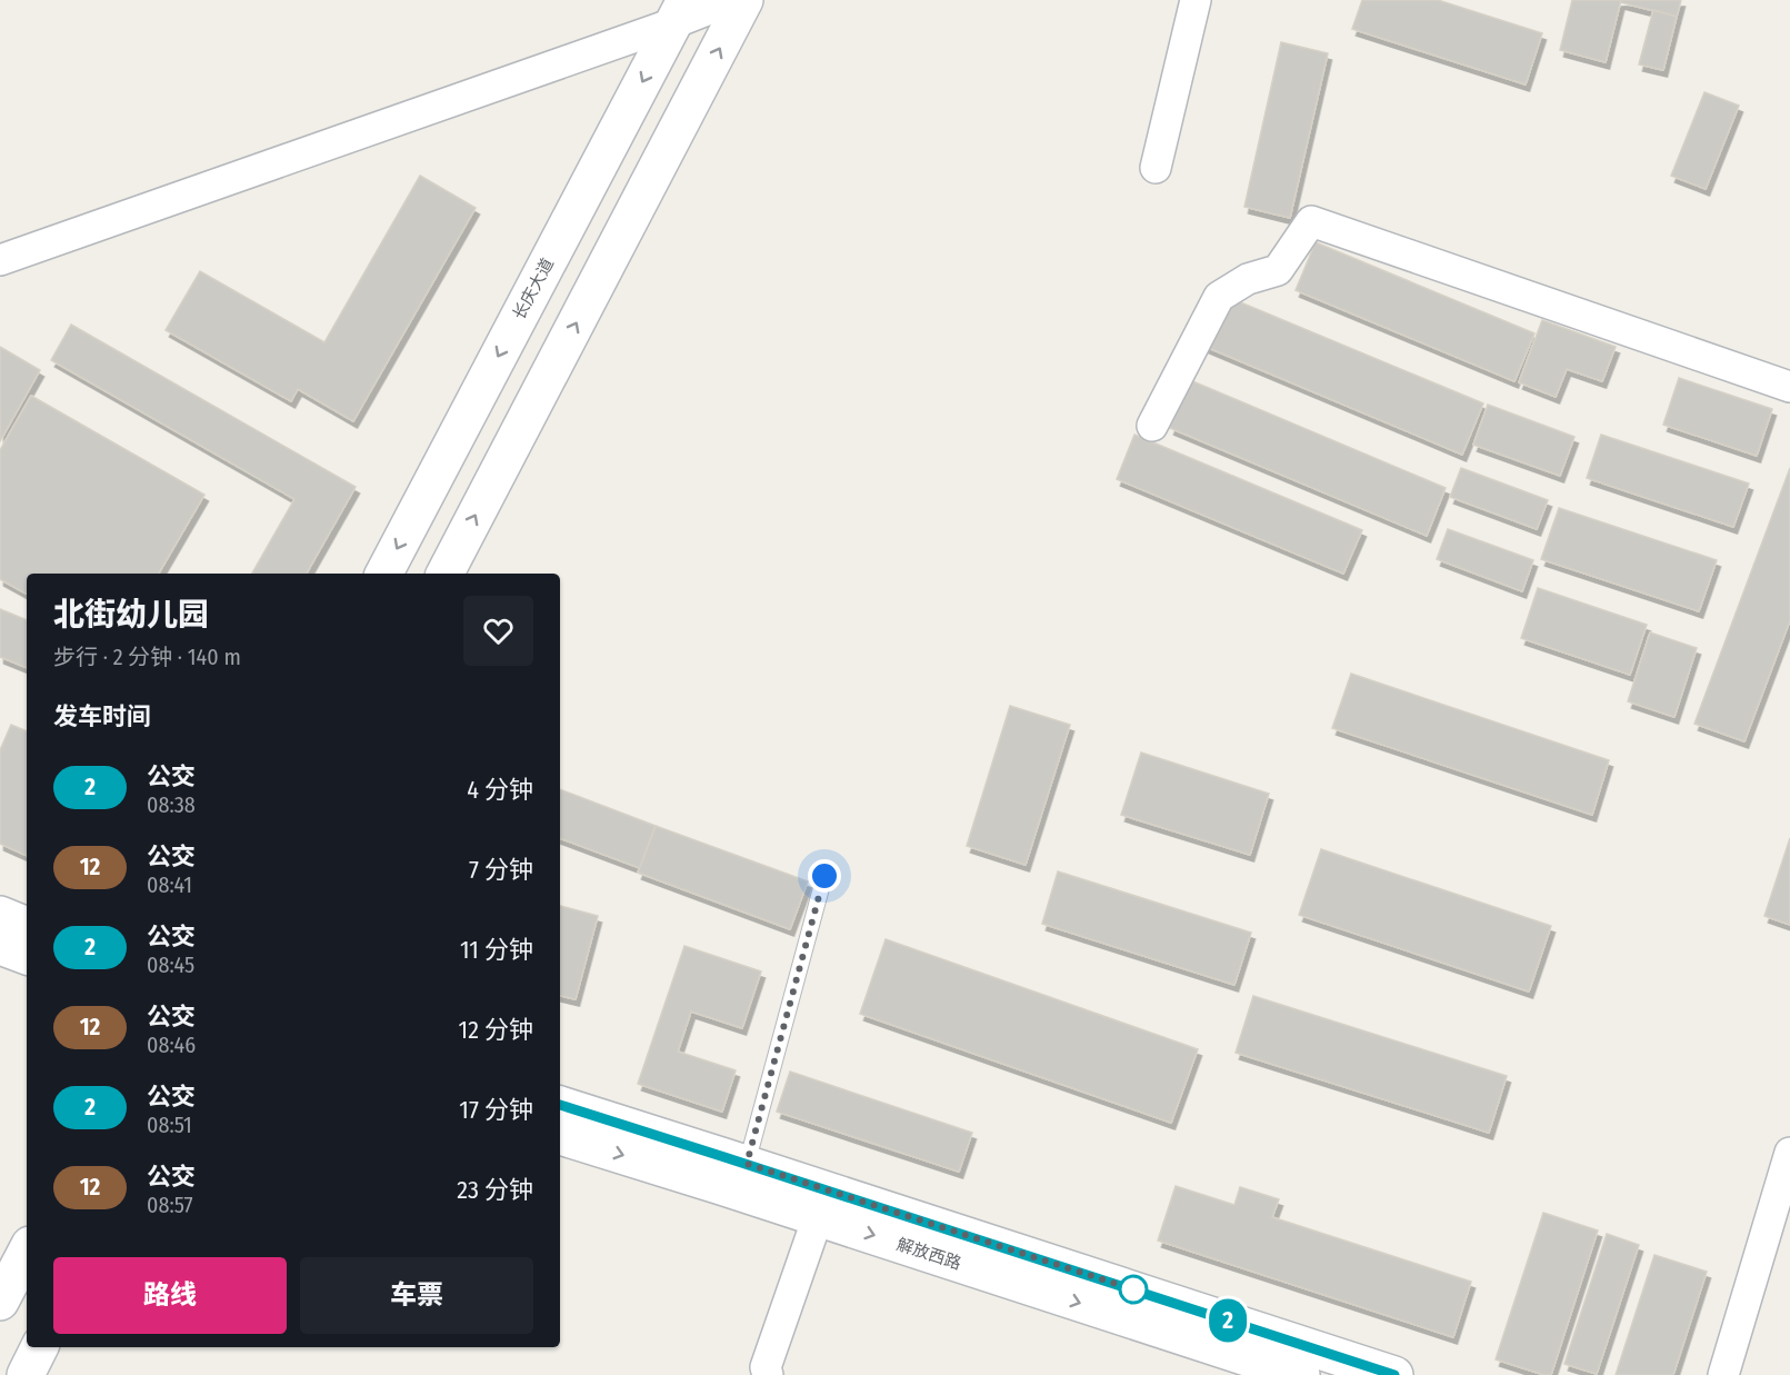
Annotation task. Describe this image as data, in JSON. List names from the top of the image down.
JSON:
{
  "streets": {
    "street": ["长庆大道", "解放西路"]
  },
  "lines": ["bus line 2"],
  "page": {
    "on_map": "2",
    "heading": [
      ["北街幼儿园", "步行 · 2 分钟 · 140 m"],
      "发车时间"
    ],
    "list": [
      {
        "mark": "2",
        "name": "公交",
        "note": "08:38",
        "value": "4 分钟"
      },
      {
        "mark": "12",
        "name": "公交",
        "note": "08:41",
        "value": "7 分钟"
      },
      {
        "mark": "2",
        "name": "公交",
        "note": "08:45",
        "value": "11 分钟"
      },
      {
        "mark": "12",
        "name": "公交",
        "note": "08:46",
        "value": "12 分钟"
      },
      {
        "mark": "2",
        "name": "公交",
        "note": "08:51",
        "value": "17 分钟"
      },
      {
        "mark": "12",
        "name": "公交",
        "note": "08:57",
        "value": "23 分钟"
      }
    ],
    "buttons": ["路线", "车票"]
  }
}
